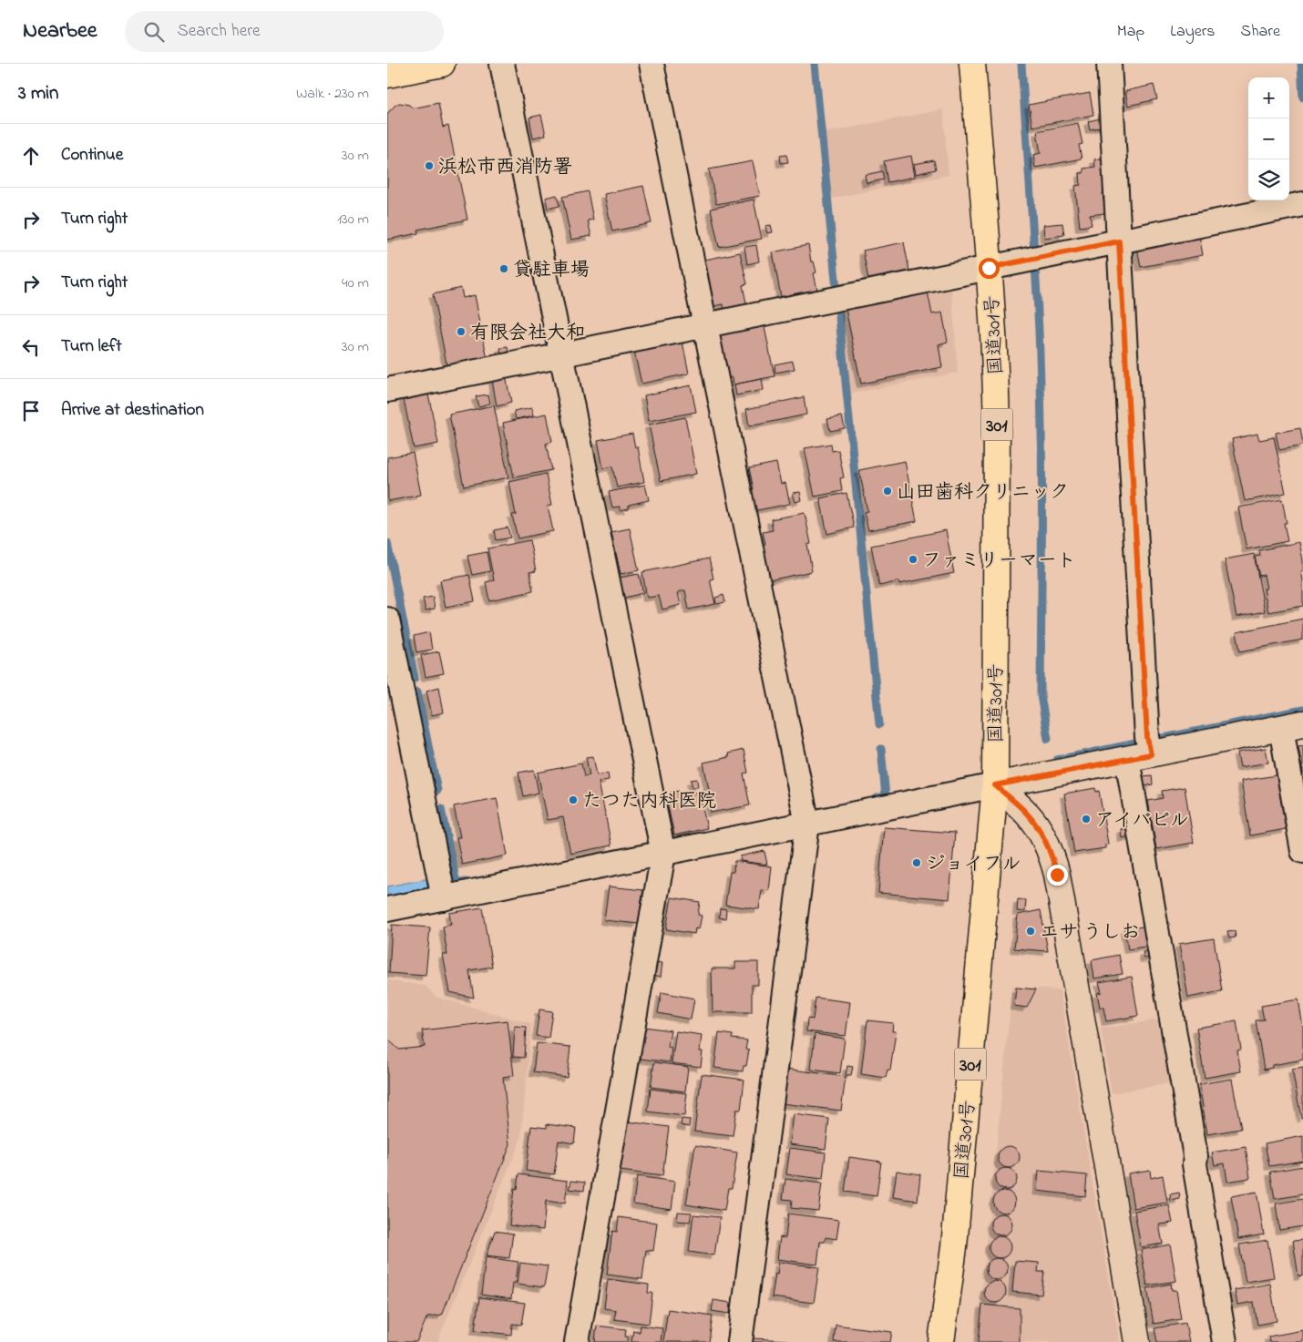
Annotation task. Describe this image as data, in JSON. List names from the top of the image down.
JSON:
{
  "streets": {
    "main road": ["国道301号", "301"]
  },
  "places": [
    "浜松市西消防署",
    "貸駐車場",
    "有限会社大和",
    "山田歯科クリニック",
    "ファミリーマート",
    "たつた内科医院",
    "アイバビル",
    "ジョイフル",
    "エサ うしお"
  ],
  "page": {
    "header": "Nearbee",
    "search": "Search here",
    "nav": ["Map", "Layers", "Share"],
    "heading": ["3 min", "Walk · 230 m"],
    "map_buttons": ["+", "−"],
    "list": [
      ["Continue", "30 m"],
      ["Turn right", "130 m"],
      ["Turn right", "40 m"],
      ["Turn left", "30 m"],
      "Arrive at destination"
    ]
  }
}
